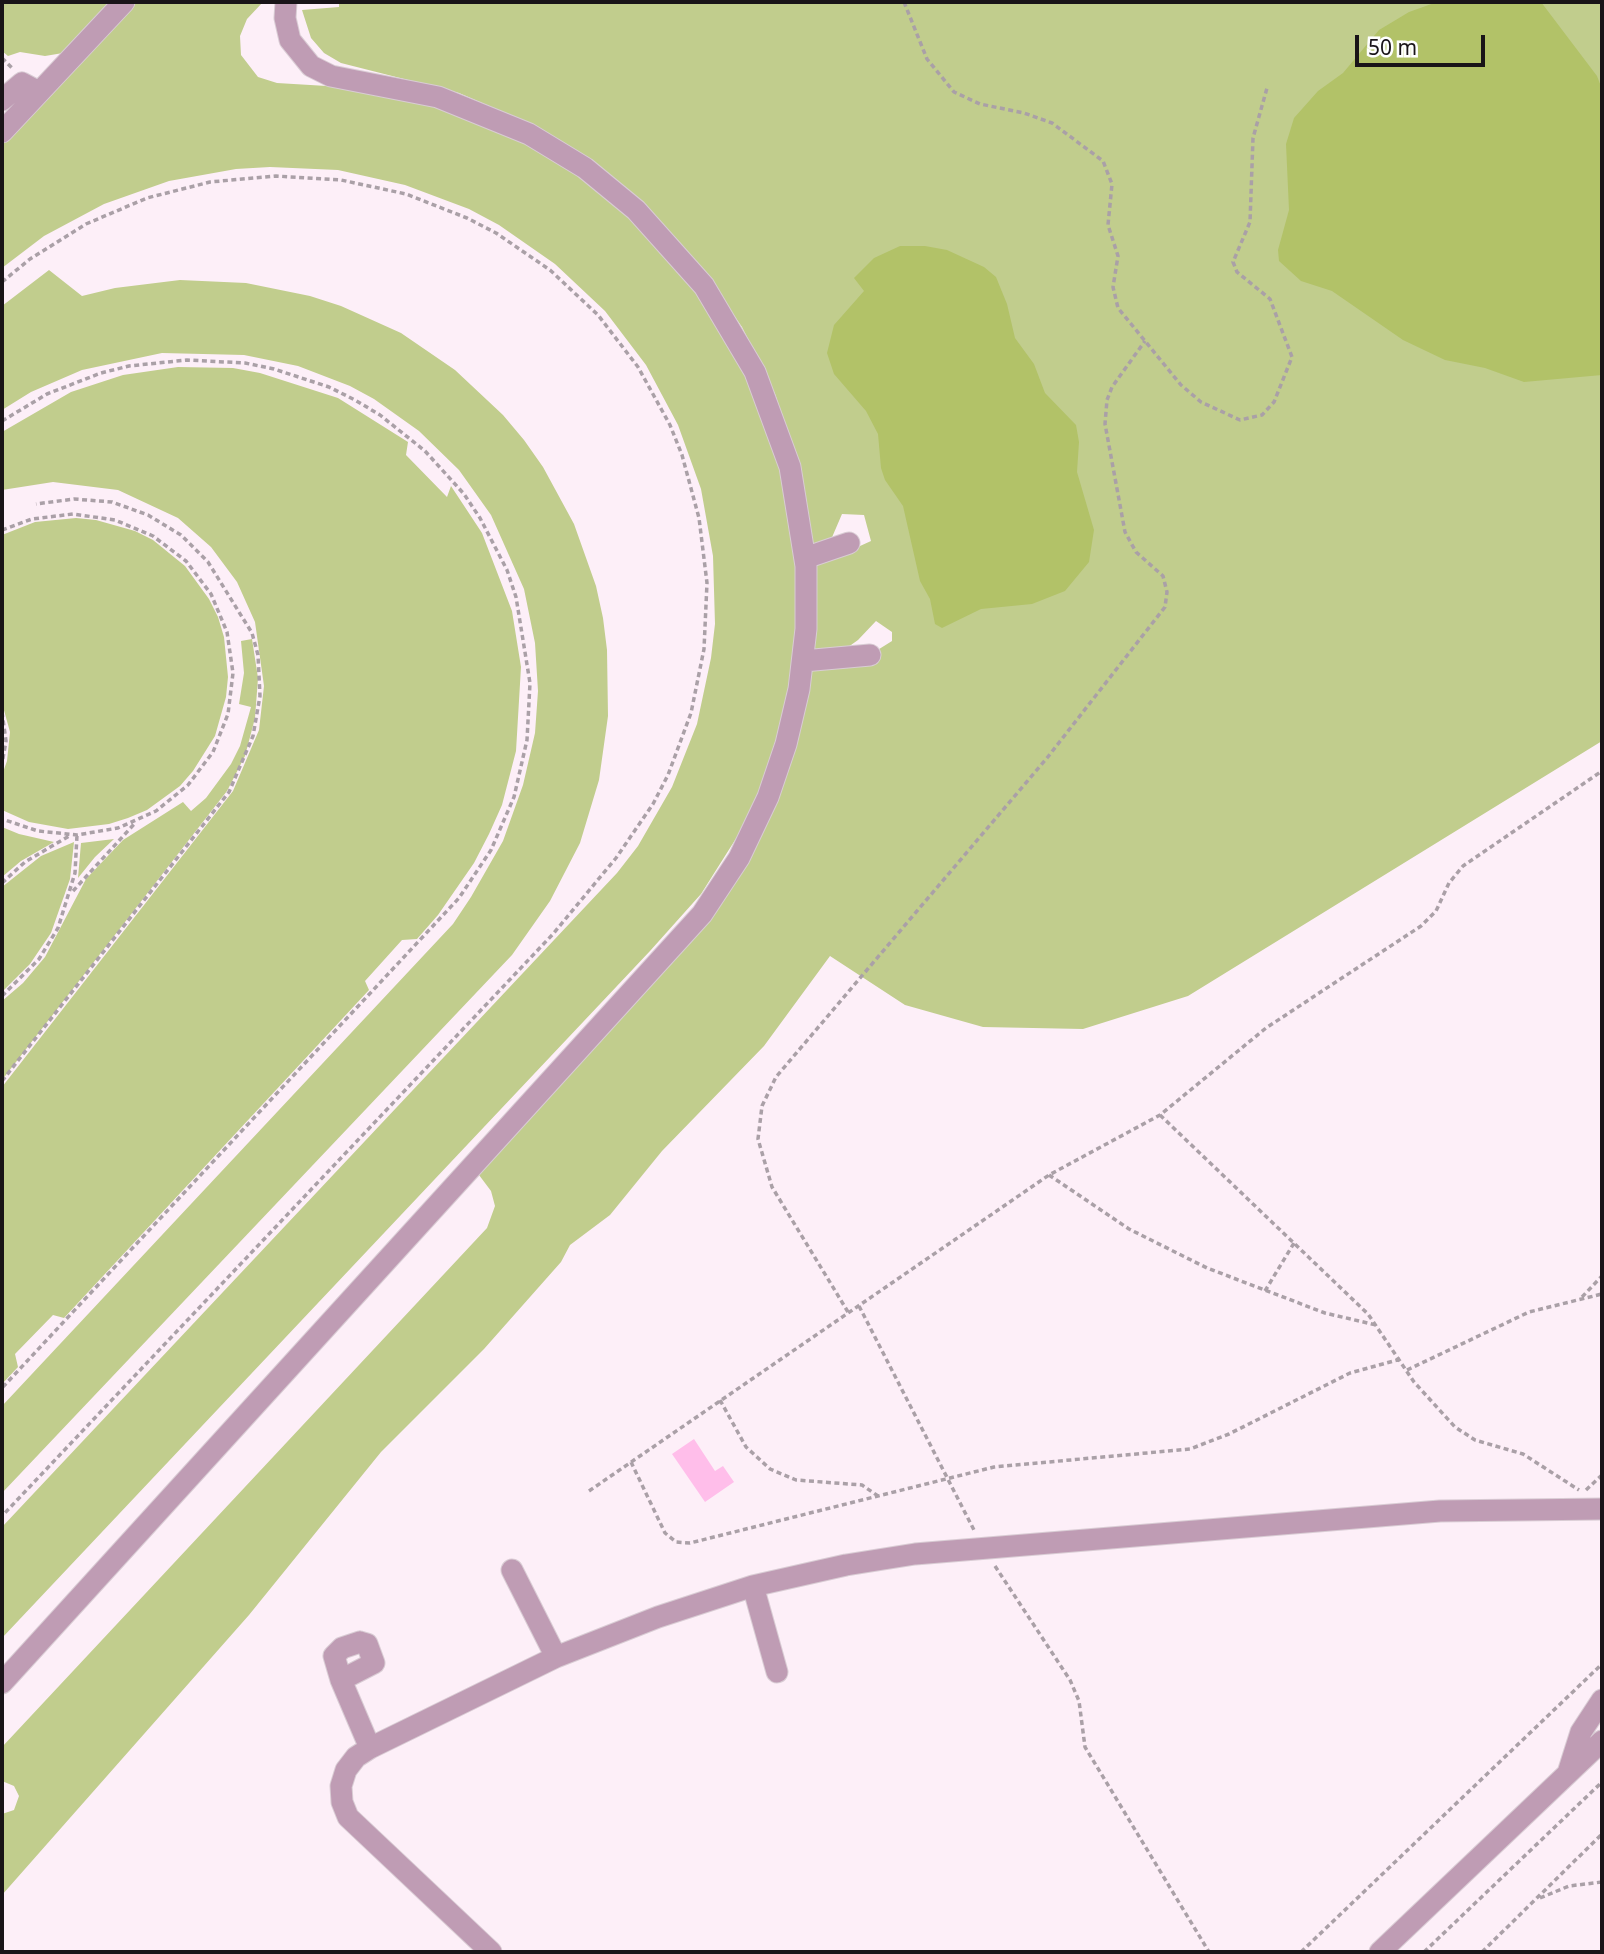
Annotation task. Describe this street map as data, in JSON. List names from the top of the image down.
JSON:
{
  "scale_bar": "50 m"
}
